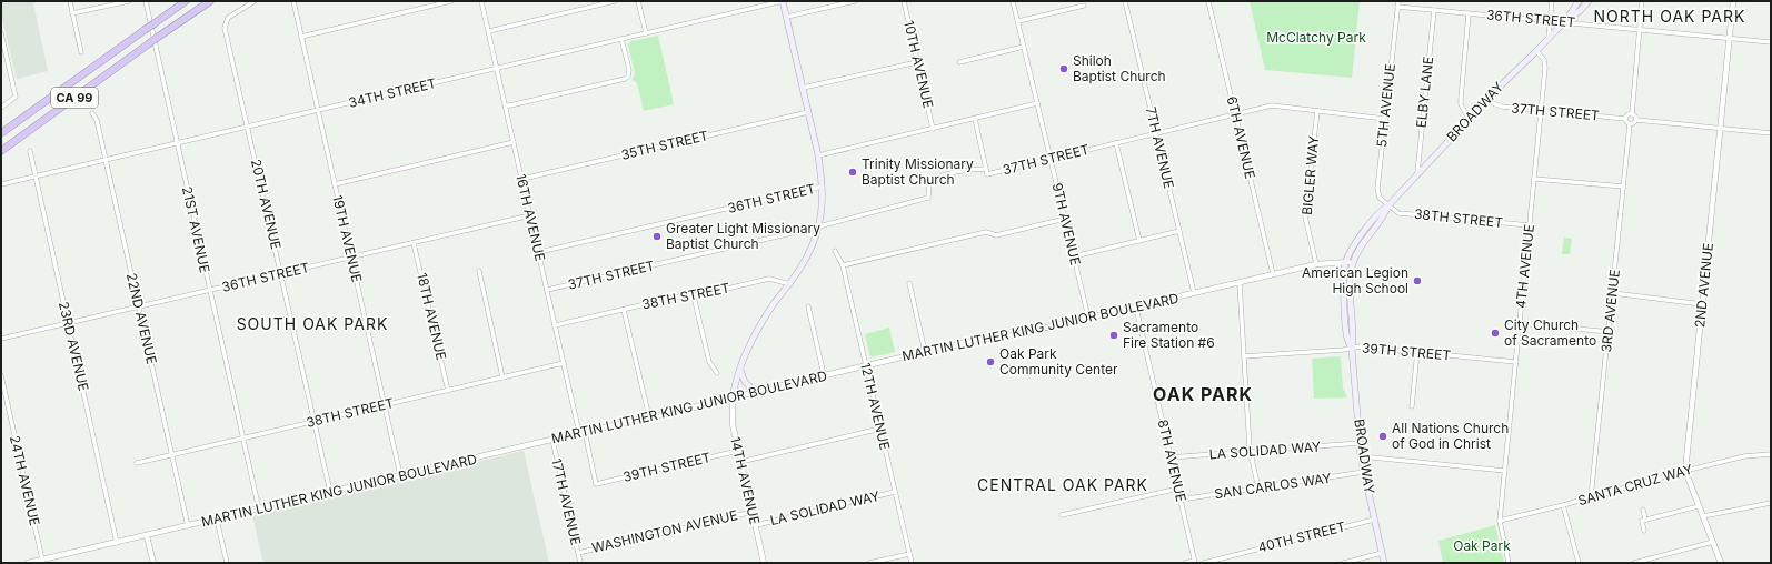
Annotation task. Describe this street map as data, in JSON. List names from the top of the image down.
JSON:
{
  "streets": {
    "highway": ["CA 99"],
    "main road": ["BROADWAY"],
    "street": [
      "36TH STREET",
      "10TH AVENUE",
      "ELBY LANE",
      "34TH STREET",
      "5TH AVENUE",
      "37TH STREET",
      "6TH AVENUE",
      "35TH STREET",
      "7TH AVENUE",
      "BIGLER WAY",
      "20TH AVENUE",
      "16TH AVENUE",
      "38TH STREET",
      "9TH AVENUE",
      "21ST AVENUE",
      "19TH AVENUE",
      "4TH AVENUE",
      "2ND AVENUE",
      "3RD AVENUE",
      "18TH AVENUE",
      "22ND AVENUE",
      "MARTIN LUTHER KING JUNIOR BOULEVARD",
      "23RD AVENUE",
      "39TH STREET",
      "12TH AVENUE",
      "LA SOLIDAD WAY",
      "8TH AVENUE",
      "24TH AVENUE",
      "14TH AVENUE",
      "SANTA CRUZ WAY",
      "SAN CARLOS WAY",
      "17TH AVENUE",
      "WASHINGTON AVENUE",
      "40TH STREET"
    ]
  },
  "crossings": [
    ["36TH STREET", "ELBY LANE"],
    ["36TH STREET", "5TH AVENUE"],
    ["36TH STREET", "BROADWAY"],
    ["36TH STREET", "20TH AVENUE"],
    ["36TH STREET", "16TH AVENUE"],
    ["36TH STREET", "21ST AVENUE"],
    ["36TH STREET", "19TH AVENUE"],
    ["36TH STREET", "2ND AVENUE"],
    ["36TH STREET", "18TH AVENUE"],
    ["36TH STREET", "22ND AVENUE"],
    ["36TH STREET", "23RD AVENUE"],
    ["ELBY LANE", "BROADWAY"],
    ["34TH STREET", "20TH AVENUE"],
    ["34TH STREET", "16TH AVENUE"],
    ["34TH STREET", "21ST AVENUE"],
    ["34TH STREET", "19TH AVENUE"],
    ["34TH STREET", "22ND AVENUE"],
    ["34TH STREET", "23RD AVENUE"],
    ["5TH AVENUE", "BROADWAY"],
    ["5TH AVENUE", "37TH STREET"],
    ["5TH AVENUE", "38TH STREET"],
    ["BROADWAY", "37TH STREET"],
    ["BROADWAY", "38TH STREET"],
    ["BROADWAY", "4TH AVENUE"],
    ["BROADWAY", "MARTIN LUTHER KING JUNIOR BOULEVARD"],
    ["BROADWAY", "39TH STREET"],
    ["BROADWAY", "LA SOLIDAD WAY"],
    ["BROADWAY", "SAN CARLOS WAY"],
    ["BROADWAY", "40TH STREET"],
    ["37TH STREET", "6TH AVENUE"],
    ["37TH STREET", "7TH AVENUE"],
    ["37TH STREET", "BIGLER WAY"],
    ["37TH STREET", "16TH AVENUE"],
    ["37TH STREET", "9TH AVENUE"],
    ["37TH STREET", "4TH AVENUE"],
    ["37TH STREET", "3RD AVENUE"],
    ["6TH AVENUE", "MARTIN LUTHER KING JUNIOR BOULEVARD"],
    ["35TH STREET", "16TH AVENUE"],
    ["7TH AVENUE", "MARTIN LUTHER KING JUNIOR BOULEVARD"],
    ["BIGLER WAY", "MARTIN LUTHER KING JUNIOR BOULEVARD"],
    ["20TH AVENUE", "38TH STREET"],
    ["20TH AVENUE", "MARTIN LUTHER KING JUNIOR BOULEVARD"],
    ["16TH AVENUE", "38TH STREET"],
    ["16TH AVENUE", "MARTIN LUTHER KING JUNIOR BOULEVARD"],
    ["16TH AVENUE", "39TH STREET"],
    ["38TH STREET", "21ST AVENUE"],
    ["38TH STREET", "19TH AVENUE"],
    ["38TH STREET", "4TH AVENUE"],
    ["38TH STREET", "18TH AVENUE"],
    ["38TH STREET", "22ND AVENUE"],
    ["9TH AVENUE", "MARTIN LUTHER KING JUNIOR BOULEVARD"],
    ["21ST AVENUE", "MARTIN LUTHER KING JUNIOR BOULEVARD"],
    ["19TH AVENUE", "MARTIN LUTHER KING JUNIOR BOULEVARD"],
    ["4TH AVENUE", "39TH STREET"],
    ["4TH AVENUE", "SANTA CRUZ WAY"],
    ["2ND AVENUE", "SANTA CRUZ WAY"],
    ["3RD AVENUE", "SANTA CRUZ WAY"],
    ["22ND AVENUE", "MARTIN LUTHER KING JUNIOR BOULEVARD"],
    ["MARTIN LUTHER KING JUNIOR BOULEVARD", "23RD AVENUE"],
    ["MARTIN LUTHER KING JUNIOR BOULEVARD", "12TH AVENUE"],
    ["MARTIN LUTHER KING JUNIOR BOULEVARD", "8TH AVENUE"],
    ["MARTIN LUTHER KING JUNIOR BOULEVARD", "24TH AVENUE"],
    ["MARTIN LUTHER KING JUNIOR BOULEVARD", "14TH AVENUE"],
    ["MARTIN LUTHER KING JUNIOR BOULEVARD", "17TH AVENUE"],
    ["39TH STREET", "14TH AVENUE"],
    ["12TH AVENUE", "LA SOLIDAD WAY"],
    ["LA SOLIDAD WAY", "8TH AVENUE"],
    ["LA SOLIDAD WAY", "14TH AVENUE"],
    ["8TH AVENUE", "SAN CARLOS WAY"],
    ["14TH AVENUE", "WASHINGTON AVENUE"],
    ["17TH AVENUE", "WASHINGTON AVENUE"]
  ],
  "districts": [
    "NORTH OAK PARK",
    "SOUTH OAK PARK",
    "OAK PARK",
    "CENTRAL OAK PARK"
  ],
  "parks": ["McClatchy Park", "Oak Park"],
  "places": [
    "Shiloh Baptist Church",
    "Trinity Missionary Baptist Church",
    "Greater Light Missionary Baptist Church",
    "American Legion High School",
    "City Church of Sacramento",
    "Sacramento Fire Station #6",
    "Oak Park Community Center",
    "All Nations Church of God in Christ"
  ]
}
